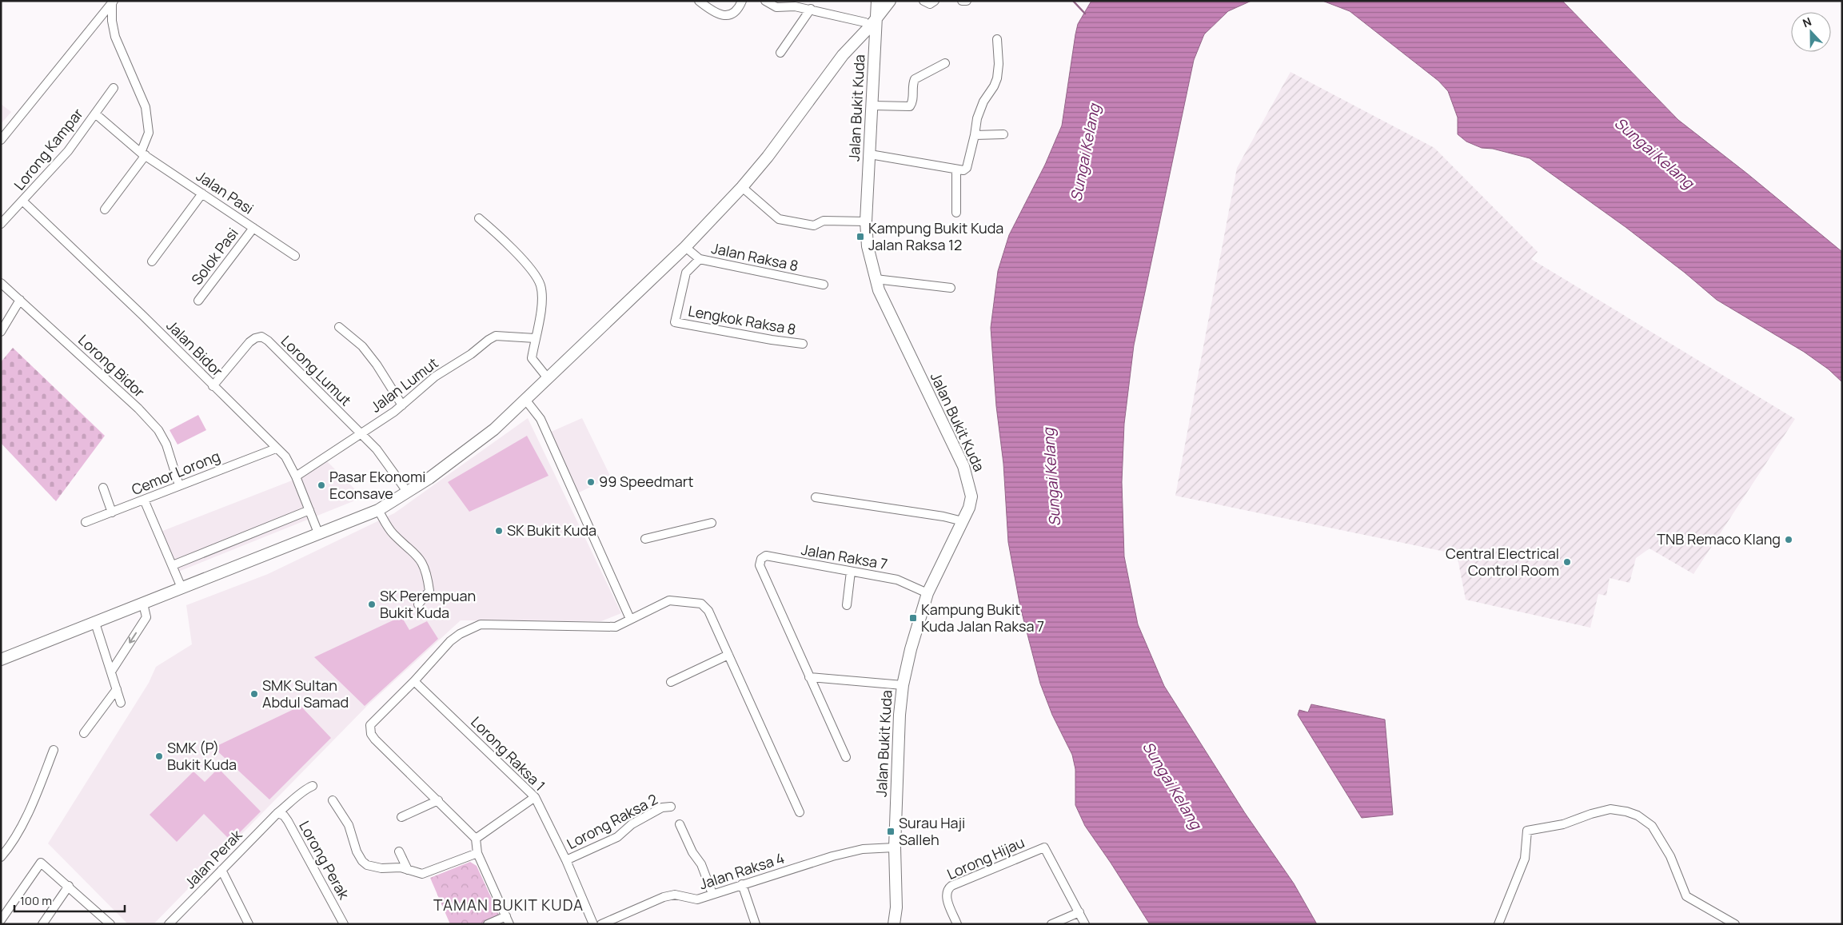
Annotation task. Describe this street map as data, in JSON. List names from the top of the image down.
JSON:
{
  "streets": {
    "street": [
      "Jalan Bukit Kuda",
      "Lorong Kampar",
      "Jalan Pasi",
      "Solok Pasi",
      "Jalan Raksa 8",
      "Lengkok Raksa 8",
      "Jalan Bidor",
      "Lorong Bidor",
      "Lorong Lumut",
      "Jalan Lumut",
      "Cemor Lorong",
      "Jalan Raksa 7",
      "Lorong Raksa 1",
      "Lorong Raksa 2",
      "Lorong Hijau",
      "Jalan Perak",
      "Lorong Perak",
      "Jalan Raksa 4"
    ]
  },
  "crossings": [
    ["Jalan Bukit Kuda", "Jalan Raksa 7"],
    ["Jalan Bukit Kuda", "Jalan Raksa 4"],
    ["Lorong Kampar", "Jalan Pasi"],
    ["Lorong Kampar", "Jalan Bidor"],
    ["Jalan Pasi", "Solok Pasi"],
    ["Jalan Raksa 8", "Lengkok Raksa 8"],
    ["Jalan Bidor", "Lorong Lumut"],
    ["Jalan Bidor", "Jalan Lumut"],
    ["Jalan Bidor", "Cemor Lorong"],
    ["Lorong Bidor", "Cemor Lorong"],
    ["Lorong Lumut", "Jalan Lumut"],
    ["Lorong Raksa 1", "Lorong Raksa 2"],
    ["Jalan Perak", "Lorong Perak"]
  ],
  "districts": ["TAMAN BUKIT KUDA"],
  "water": ["Sungai Kelang"],
  "places": {
    "transit": ["Kampung Bukit Kuda Jalan Raksa 12", "Kampung Bukit Kuda Jalan Raksa 7", "Surau Haji Salleh"],
    "other": [
      "99 Speedmart",
      "Pasar Ekonomi Econsave",
      "SK Bukit Kuda",
      "TNB Remaco Klang",
      "Central Electrical Control Room",
      "SK Perempuan Bukit Kuda",
      "SMK Sultan Abdul Samad",
      "SMK (P) Bukit Kuda"
    ]
  },
  "scale_bar": "100 m",
  "north": "top"
}
